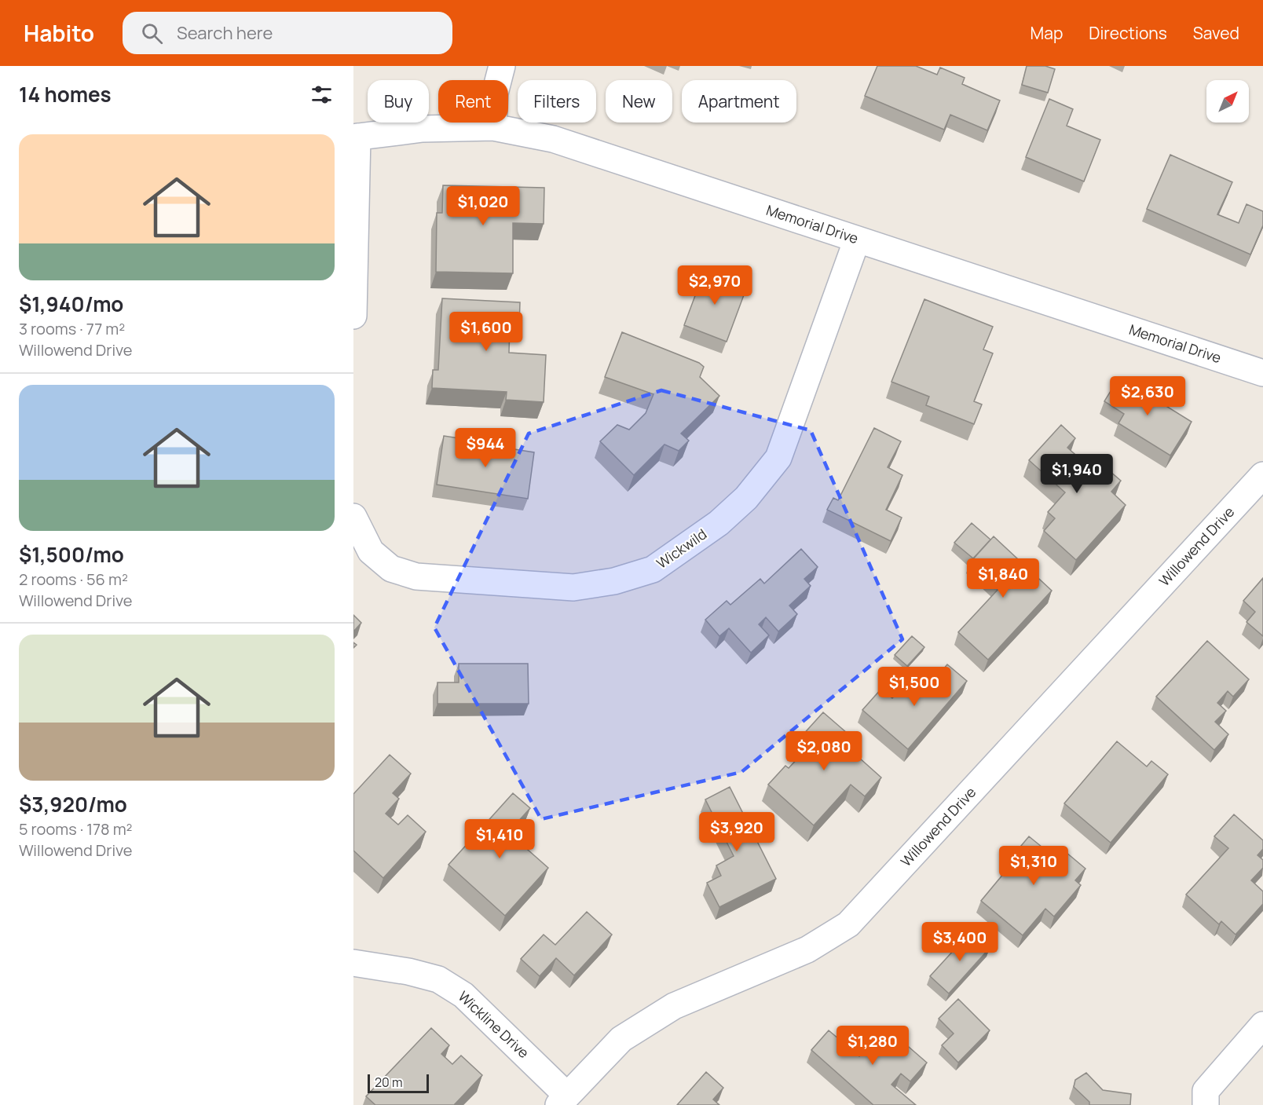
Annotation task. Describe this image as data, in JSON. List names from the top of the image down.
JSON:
{
  "streets": {
    "street": [
      "Memorial Drive",
      "Willowend Drive",
      "Wickwild",
      "Wickline Drive"
    ]
  },
  "crossings": [
    ["Memorial Drive", "Wickwild"],
    ["Willowend Drive", "Wickline Drive"]
  ],
  "scale_bar": "20 m",
  "north": "top right",
  "page": {
    "header": "Habito",
    "search": "Search here",
    "nav": ["Map", "Directions", "Saved"],
    "heading": "14 homes",
    "chip": [
      "Buy",
      "Rent",
      "Filters",
      "New",
      "Apartment"
    ],
    "list": [
      {
        "name": "$1,940/mo",
        "note": "3 rooms · 77 m² · Willowend Drive"
      },
      {
        "name": "$1,500/mo",
        "note": "2 rooms · 56 m² · Willowend Drive"
      },
      {
        "name": "$3,920/mo",
        "note": "5 rooms · 178 m² · Willowend Drive"
      }
    ],
    "price": [
      "$1,020",
      "$2,970",
      "$1,600",
      "$2,630",
      "$944",
      "$1,940",
      "$1,840",
      "$1,500",
      "$2,080",
      "$3,920",
      "$1,410",
      "$1,310",
      "$3,400",
      "$1,280"
    ],
    "scale": "20 m"
  }
}
